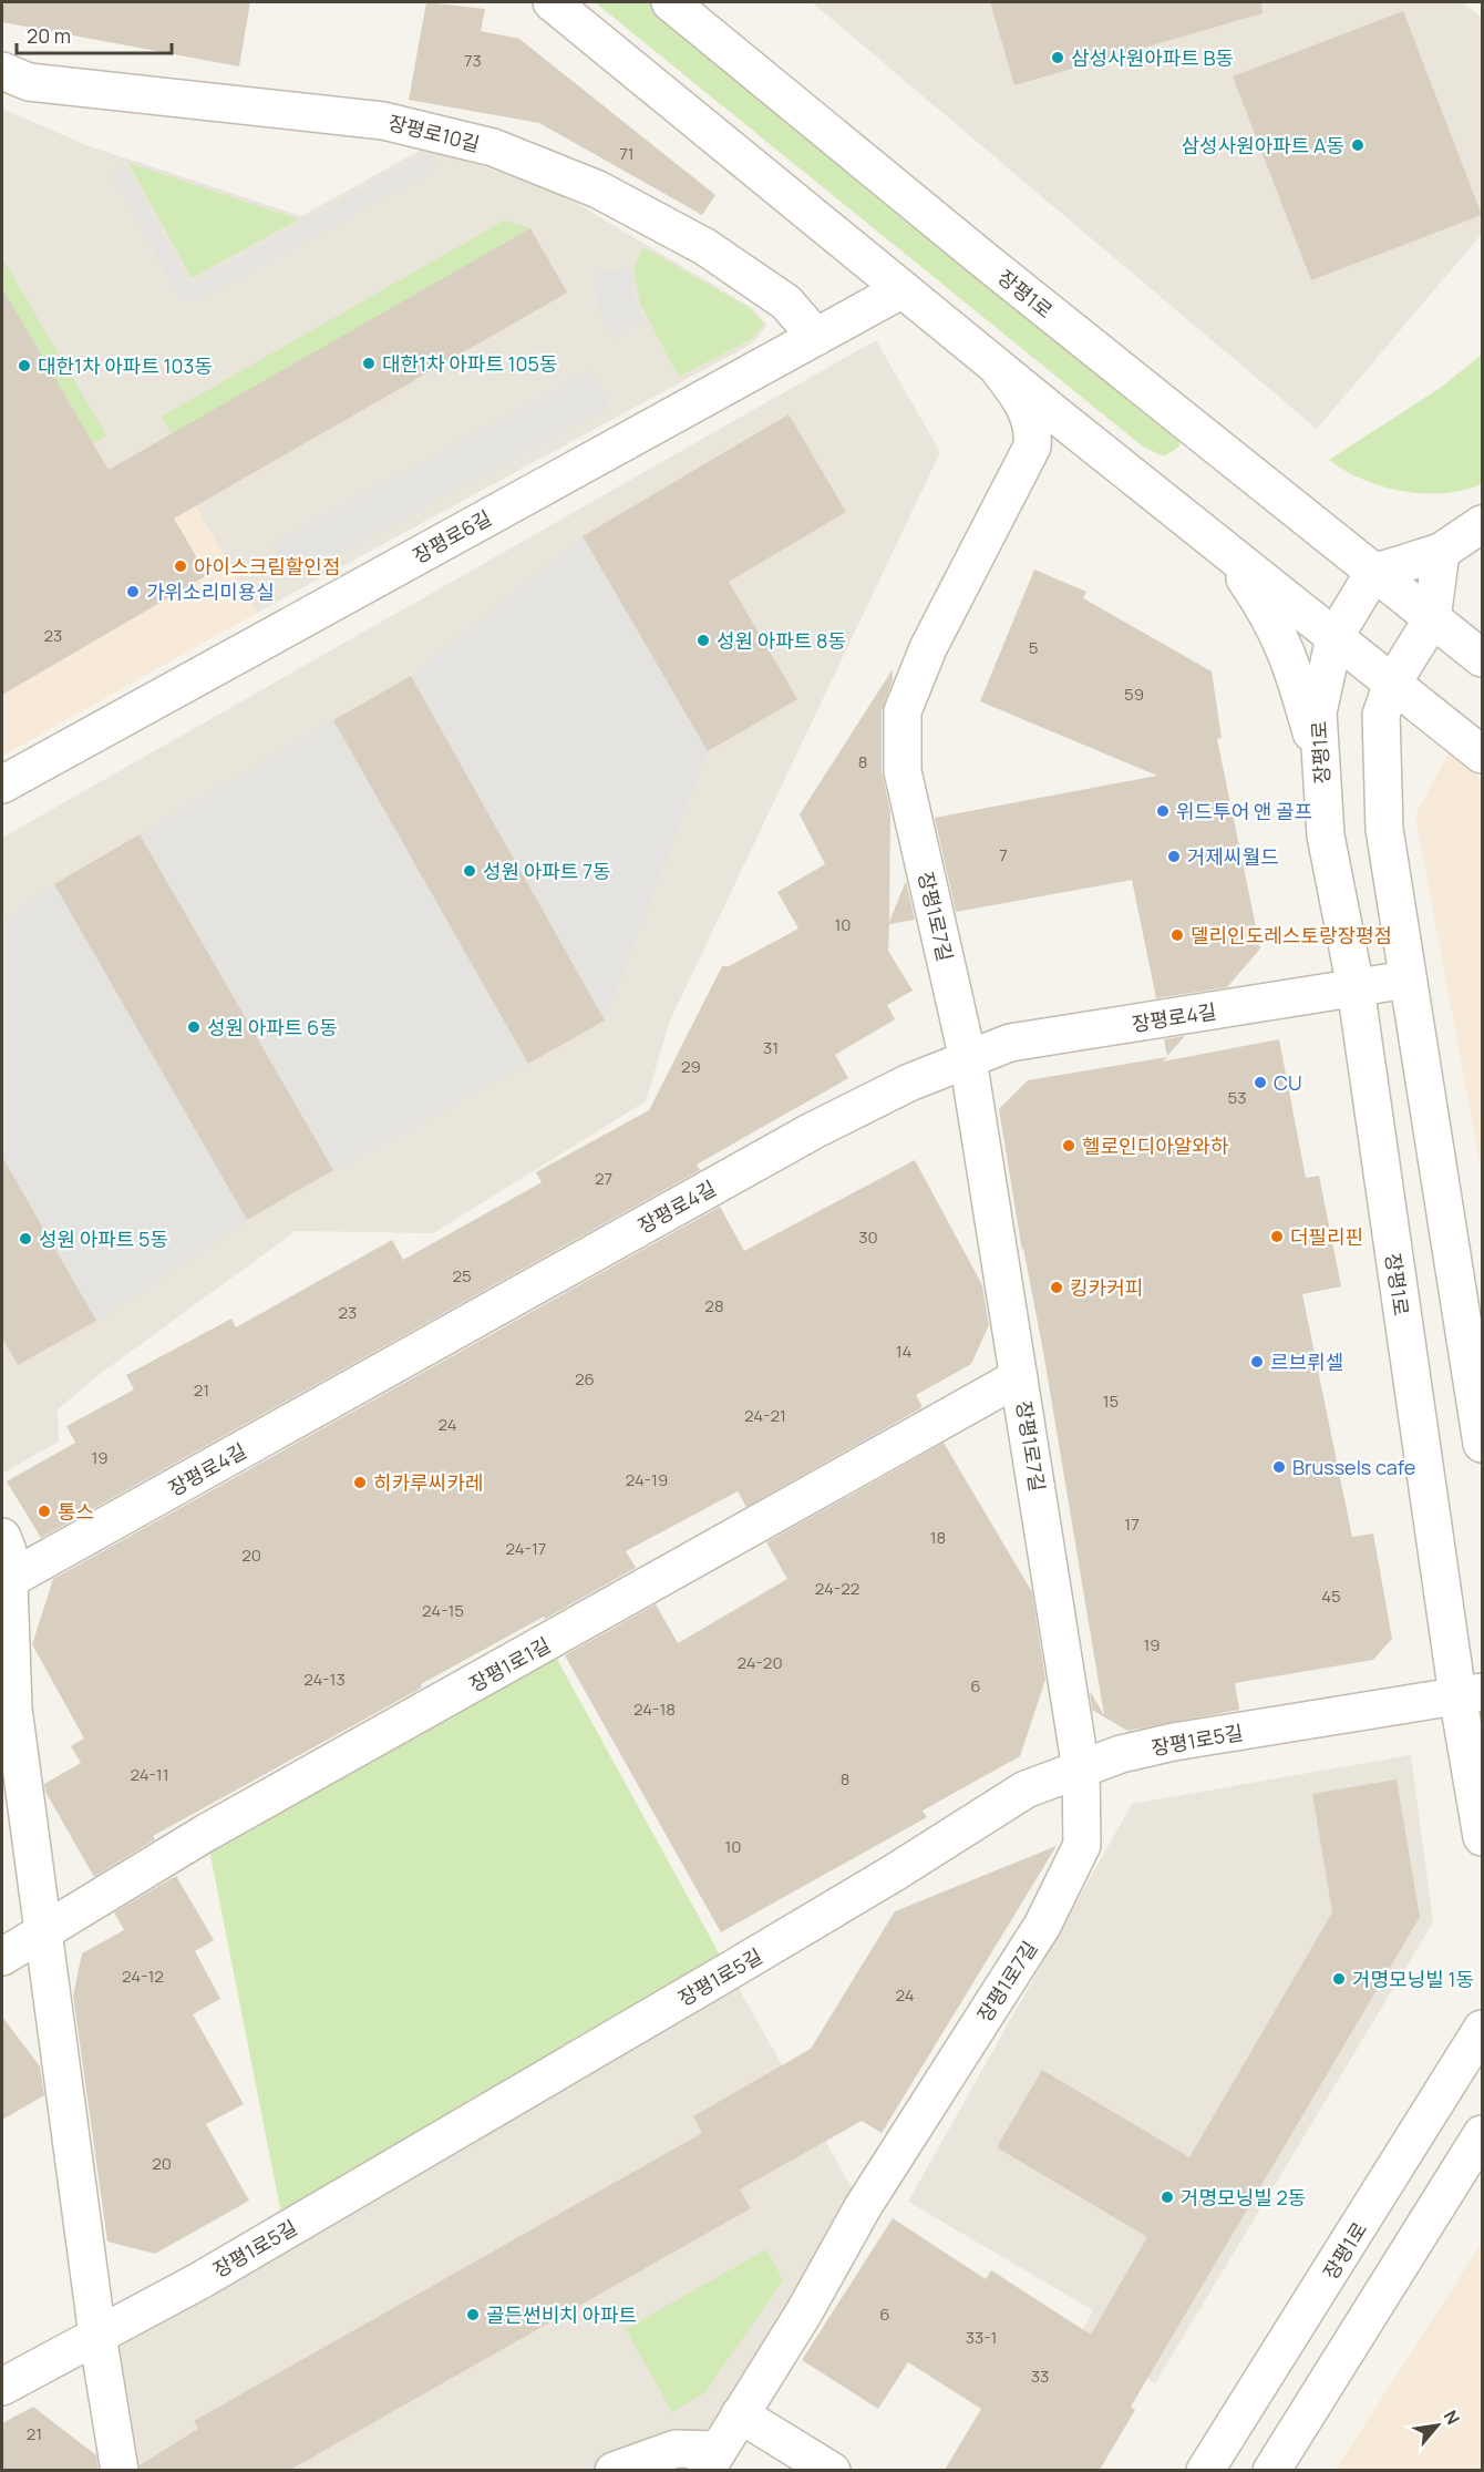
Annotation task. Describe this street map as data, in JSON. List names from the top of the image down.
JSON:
{
  "streets": {
    "street": [
      "장평로10길",
      "장평1로",
      "장평로6길",
      "장평1로7길",
      "장평로4길",
      "장평1로1길",
      "장평1로5길"
    ]
  },
  "crossings": [
    ["장평로10길", "장평로6길"],
    ["장평1로", "장평로4길"],
    ["장평1로", "장평1로5길"],
    ["장평1로7길", "장평로4길"],
    ["장평1로7길", "장평1로1길"],
    ["장평1로7길", "장평1로5길"]
  ],
  "places": [
    "삼성사원아파트 B동",
    "삼성사원아파트 A동",
    "대한1차 아파트 105동",
    "대한1차 아파트 103동",
    "아이스크림할인점",
    "가위소리미용실",
    "성원 아파트 8동",
    "위드투어 앤 골프",
    "거제씨월드",
    "성원 아파트 7동",
    "델리인도레스토랑장평점",
    "성원 아파트 6동",
    "CU",
    "헬로인디아알와하",
    "더필리핀",
    "성원 아파트 5동",
    "킹카커피",
    "르브뤼셀",
    "Brussels cafe",
    "히카루씨카레",
    "통스",
    "거명모닝빌 1동",
    "거명모닝빌 2동",
    "골든썬비치 아파트"
  ],
  "house_numbers": [
    "73",
    "71",
    "23",
    "5",
    "59",
    "8",
    "7",
    "10",
    "31",
    "29",
    "53",
    "27",
    "30",
    "25",
    "28",
    "23",
    "14",
    "26",
    "21",
    "15",
    "24-21",
    "24",
    "19",
    "24-19",
    "17",
    "18",
    "24-17",
    "20",
    "24-22",
    "45",
    "24-15",
    "19",
    "24-20",
    "24-13",
    "6",
    "24-18",
    "24-11",
    "8",
    "10",
    "24-12",
    "24",
    "20",
    "6",
    "33-1",
    "33",
    "21"
  ],
  "scale_bar": "20 m",
  "north": "top right"
}
